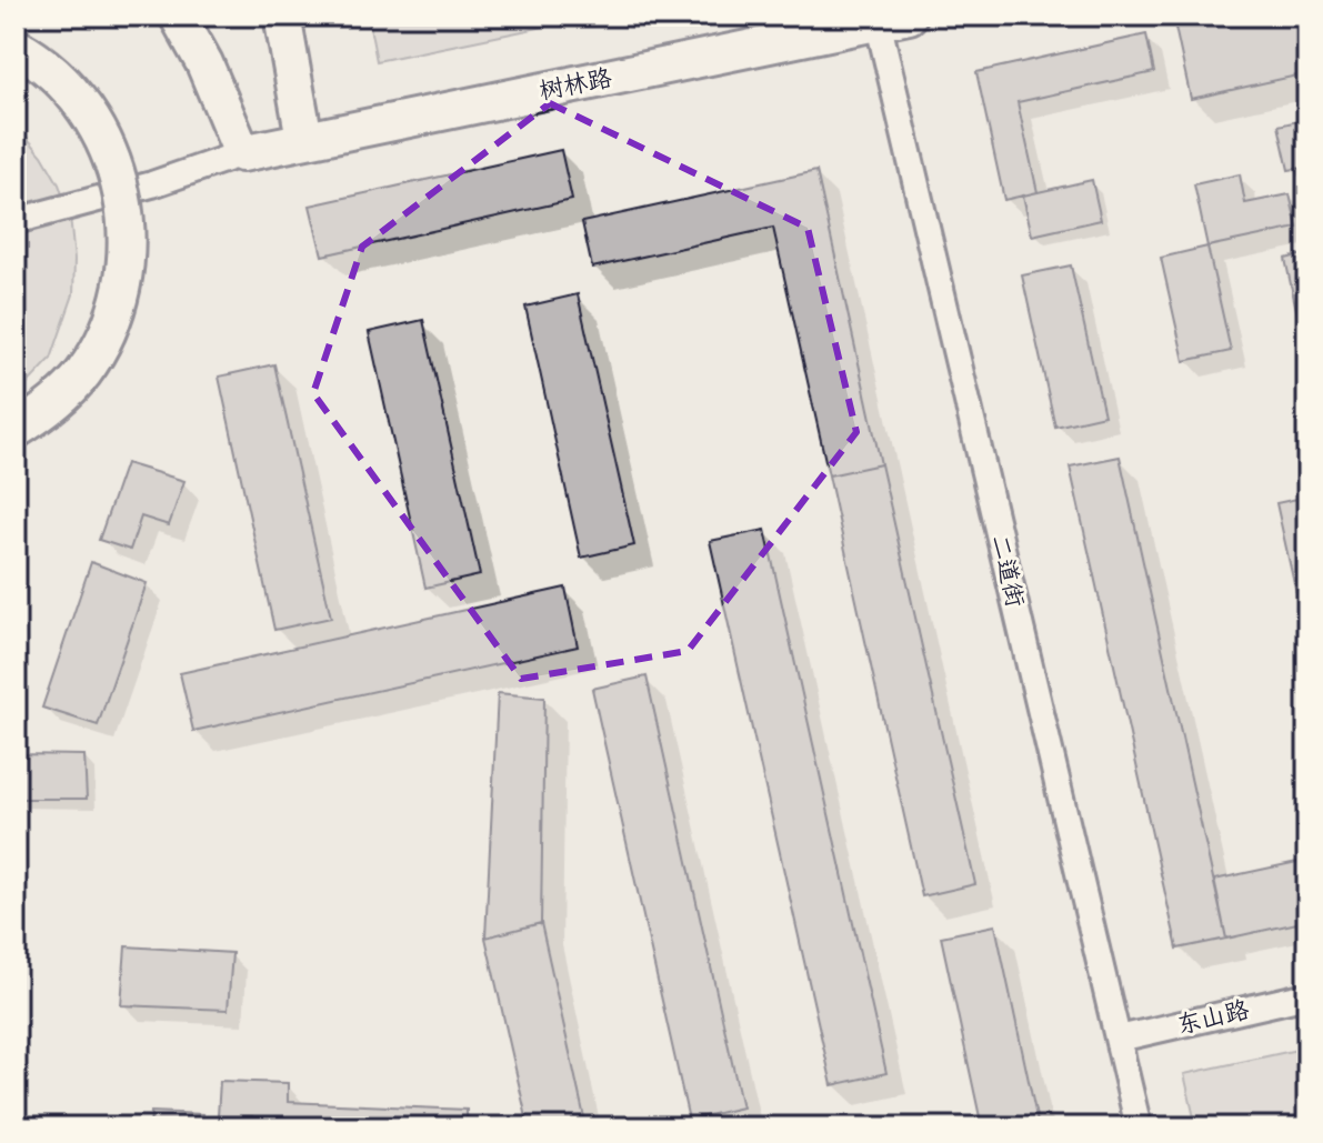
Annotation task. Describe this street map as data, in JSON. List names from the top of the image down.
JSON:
{
  "streets": {
    "main road": ["树林路"],
    "street": ["二道街", "东山路"]
  },
  "crossings": [
    ["树林路", "二道街"],
    ["二道街", "东山路"]
  ]
}
